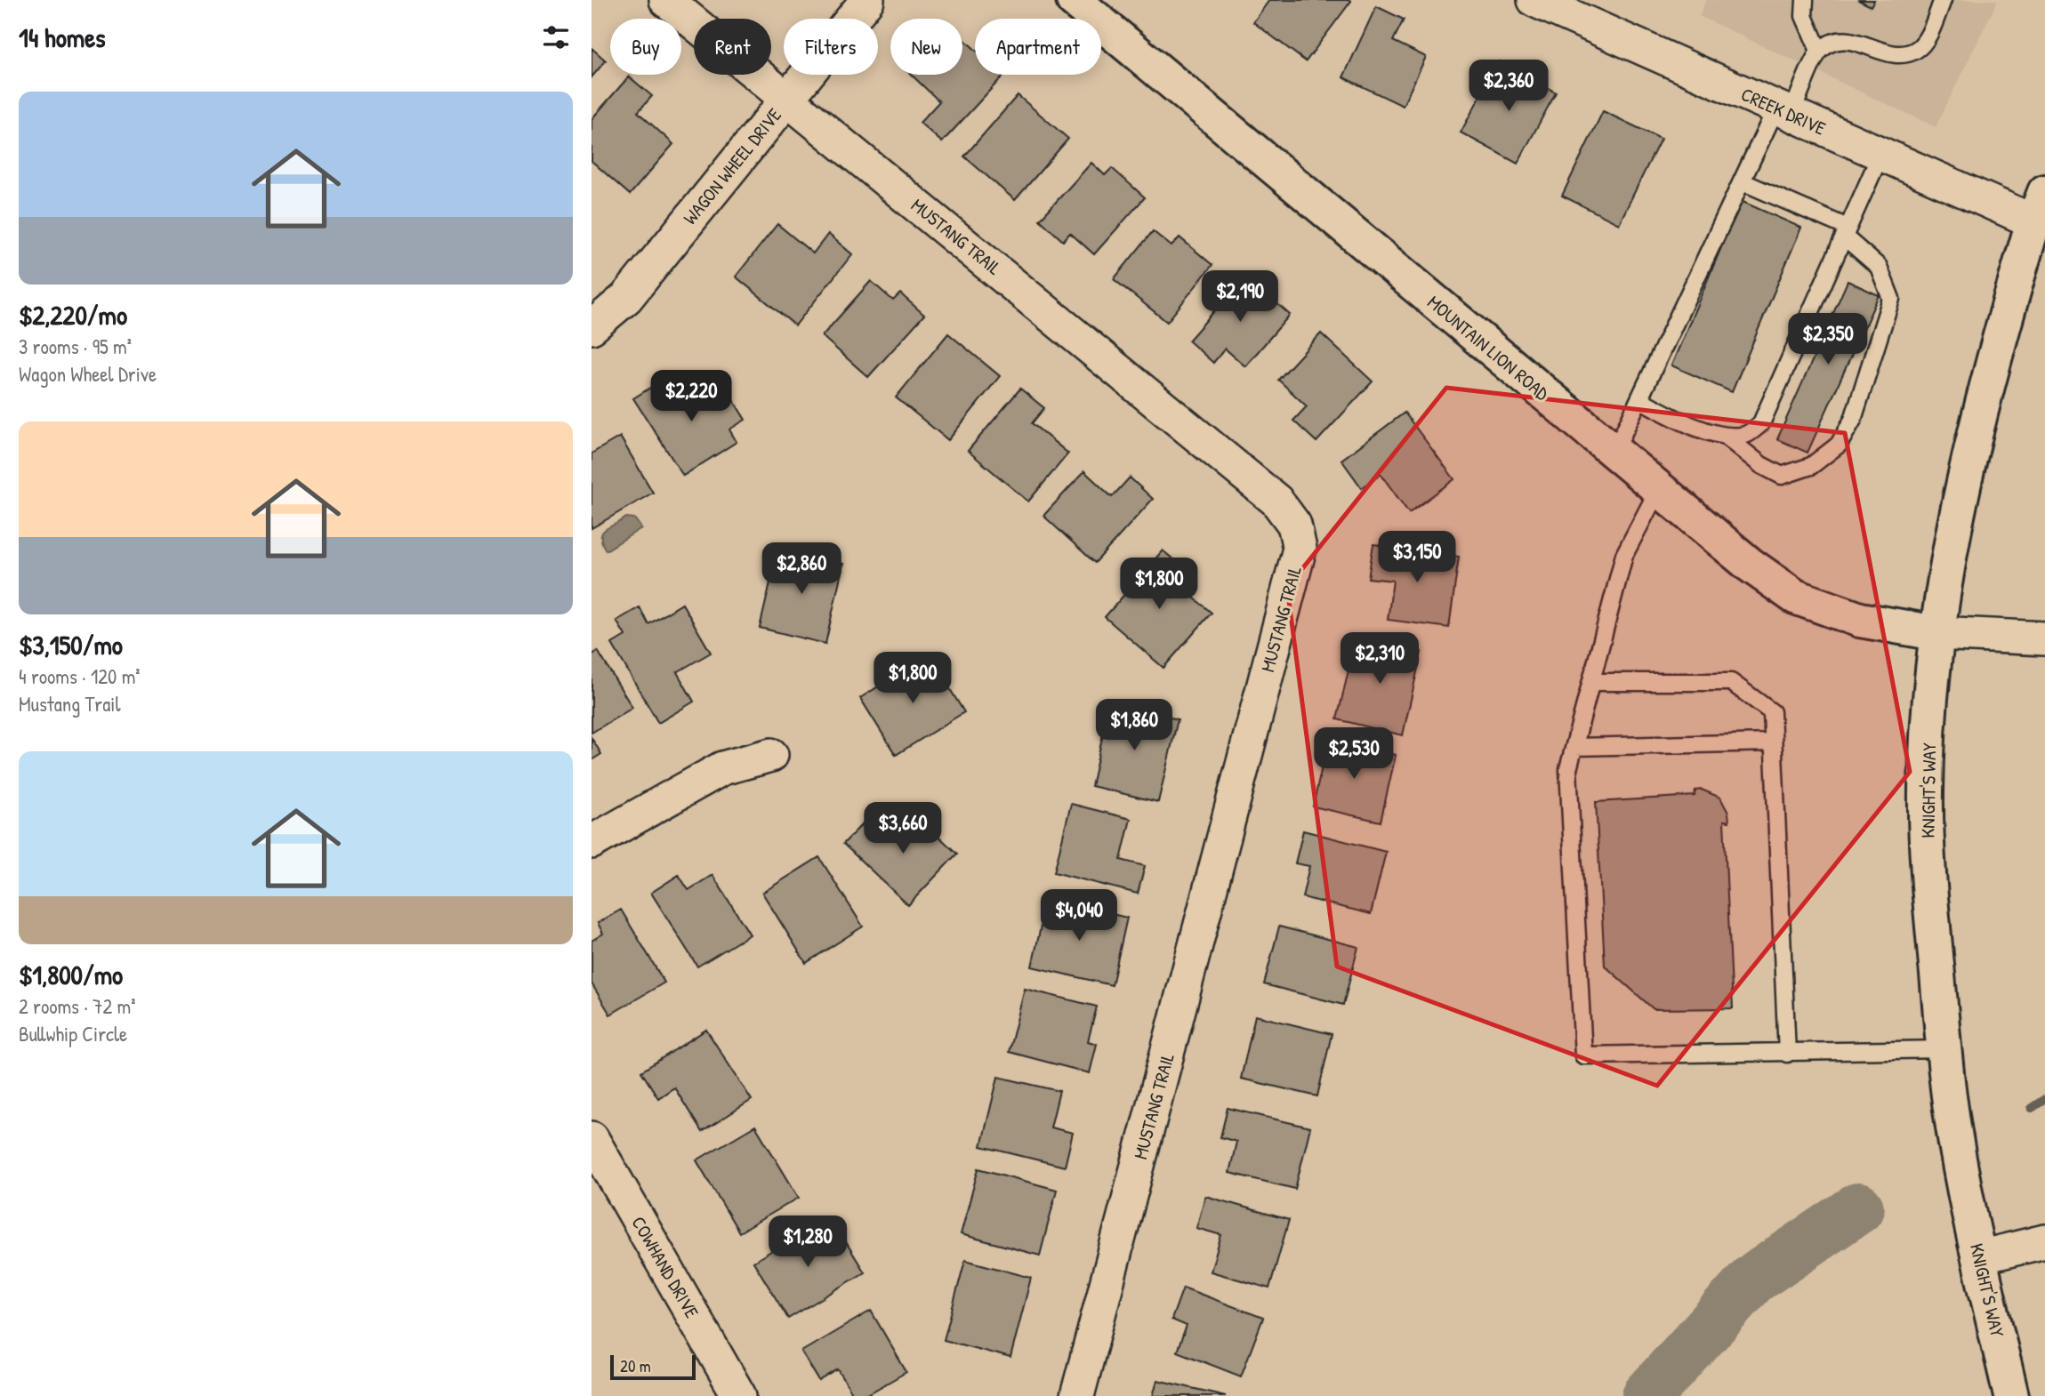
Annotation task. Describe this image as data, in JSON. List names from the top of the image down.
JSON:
{
  "streets": {
    "main road": ["MOUNTAIN LION ROAD", "KNIGHT'S WAY"],
    "street": [
      "CREEK DRIVE",
      "WAGON WHEEL DRIVE",
      "MUSTANG TRAIL",
      "COWHAND DRIVE"
    ]
  },
  "crossings": [
    ["CREEK DRIVE", "KNIGHT'S WAY"],
    ["WAGON WHEEL DRIVE", "MUSTANG TRAIL"],
    ["MOUNTAIN LION ROAD", "KNIGHT'S WAY"]
  ],
  "scale_bar": "20 m",
  "page": {
    "heading": "14 homes",
    "chip": [
      "Buy",
      "Rent",
      "Filters",
      "New",
      "Apartment"
    ],
    "price": [
      "$2,360",
      "$2,190",
      "$2,350",
      "$2,220",
      "$3,150",
      "$2,860",
      "$1,800",
      "$2,310",
      "$1,800",
      "$1,860",
      "$2,530",
      "$3,660",
      "$4,040",
      "$1,280"
    ],
    "list": [
      {
        "name": "$2,220/mo",
        "note": "3 rooms · 95 m² · Wagon Wheel Drive"
      },
      {
        "name": "$3,150/mo",
        "note": "4 rooms · 120 m² · Mustang Trail"
      },
      {
        "name": "$1,800/mo",
        "note": "2 rooms · 72 m² · Bullwhip Circle"
      }
    ],
    "scale": "20 m"
  }
}
